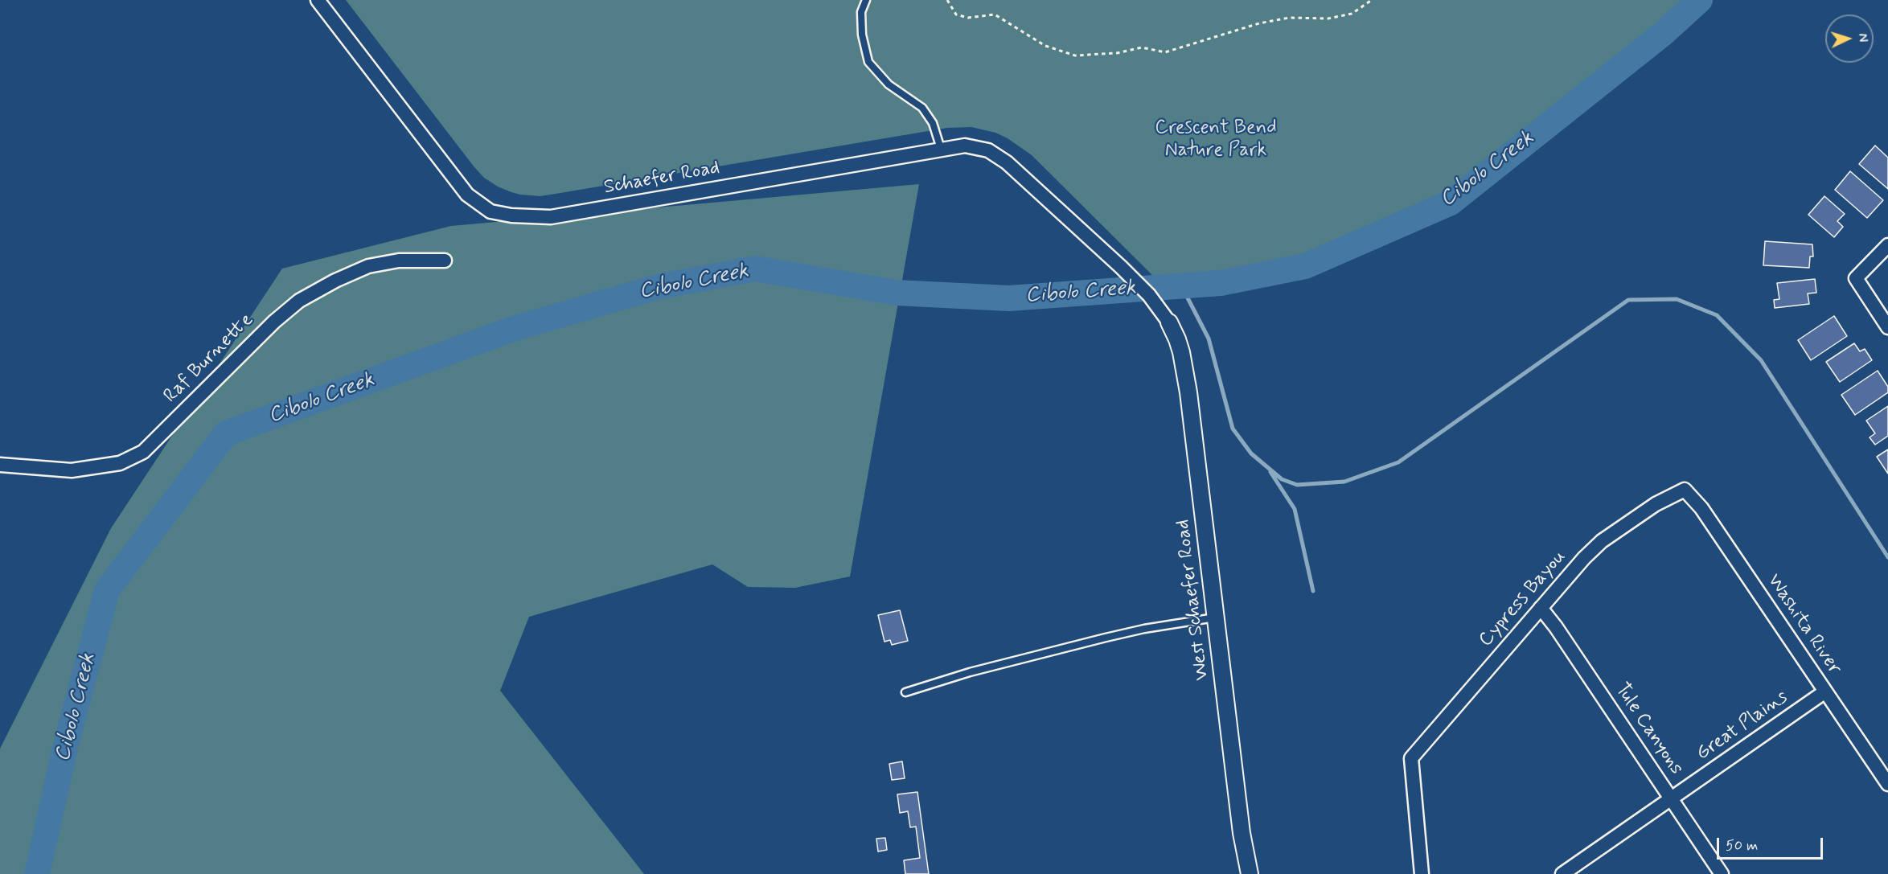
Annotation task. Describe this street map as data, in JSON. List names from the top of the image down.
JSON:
{
  "streets": {
    "street": [
      "Schaefer Road",
      "Raf Burnette",
      "Cypress Bayou",
      "West Schaefer Road",
      "Washita River",
      "Great Plains",
      "Tule Canyons"
    ]
  },
  "crossings": [
    ["Schaefer Road", "West Schaefer Road"],
    ["Cypress Bayou", "Washita River"],
    ["Cypress Bayou", "Tule Canyons"],
    ["Washita River", "Great Plains"],
    ["Great Plains", "Tule Canyons"]
  ],
  "water": ["Cibolo Creek"],
  "parks": ["Crescent Bend Nature Park"],
  "scale_bar": "50 m",
  "north": "right"
}
